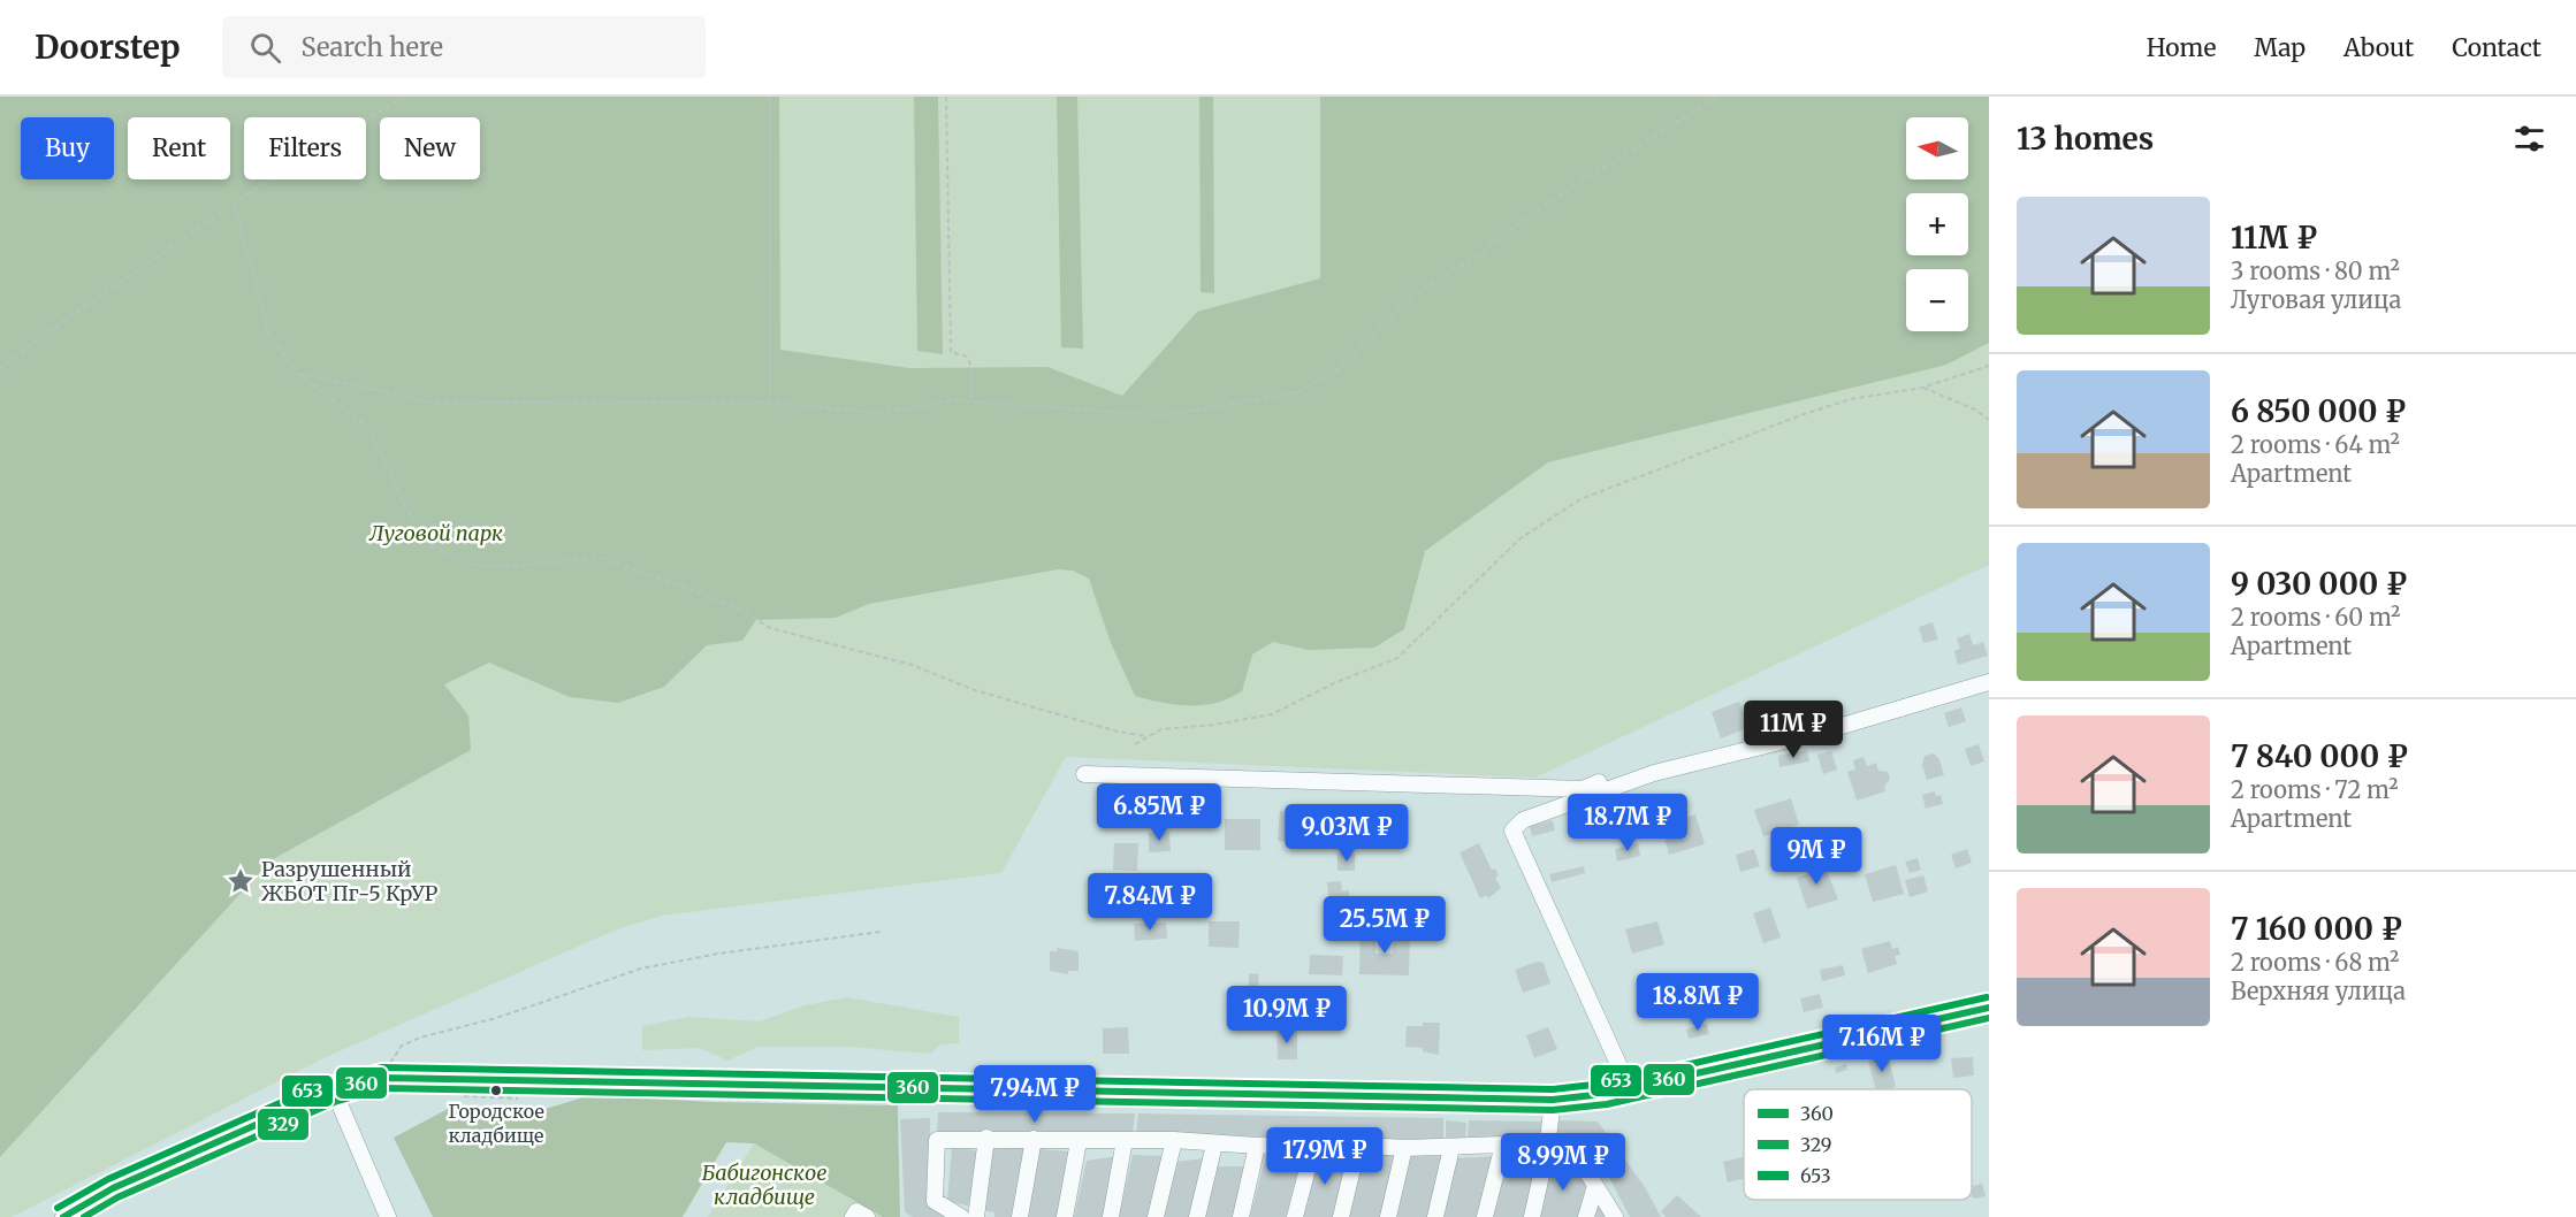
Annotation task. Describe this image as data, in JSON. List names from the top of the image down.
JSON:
{
  "parks": ["Луговой парк", "Бабигонское кладбище"],
  "places": {
    "place": ["Разрушенный ЖБОТ Пг-5 КрУР"],
    "other": ["Городское кладбище"]
  },
  "lines": ["transit line 653", "transit line 360", "transit line 329"],
  "legend": ["360", "329", "653"],
  "north": "left",
  "page": {
    "header": "Doorstep",
    "search": "Search here",
    "nav": [
      "Home",
      "Map",
      "About",
      "Contact"
    ],
    "heading": "13 homes",
    "map_buttons": ["+", "−"],
    "chip": [
      "Buy",
      "Rent",
      "Filters",
      "New"
    ],
    "list": [
      {
        "name": "11M ₽",
        "note": "3 rooms · 80 m² · Луговая улица"
      },
      {
        "name": "6 850 000 ₽",
        "note": "2 rooms · 64 m² · Apartment"
      },
      {
        "name": "9 030 000 ₽",
        "note": "2 rooms · 60 m² · Apartment"
      },
      {
        "name": "7 840 000 ₽",
        "note": "2 rooms · 72 m² · Apartment"
      },
      {
        "name": "7 160 000 ₽",
        "note": "2 rooms · 68 m² · Верхняя улица"
      }
    ],
    "price": [
      "11M ₽",
      "6.85M ₽",
      "18.7M ₽",
      "9.03M ₽",
      "9M ₽",
      "7.84M ₽",
      "25.5M ₽",
      "18.8M ₽",
      "10.9M ₽",
      "7.16M ₽",
      "7.94M ₽",
      "17.9M ₽",
      "8.99M ₽"
    ]
  }
}
